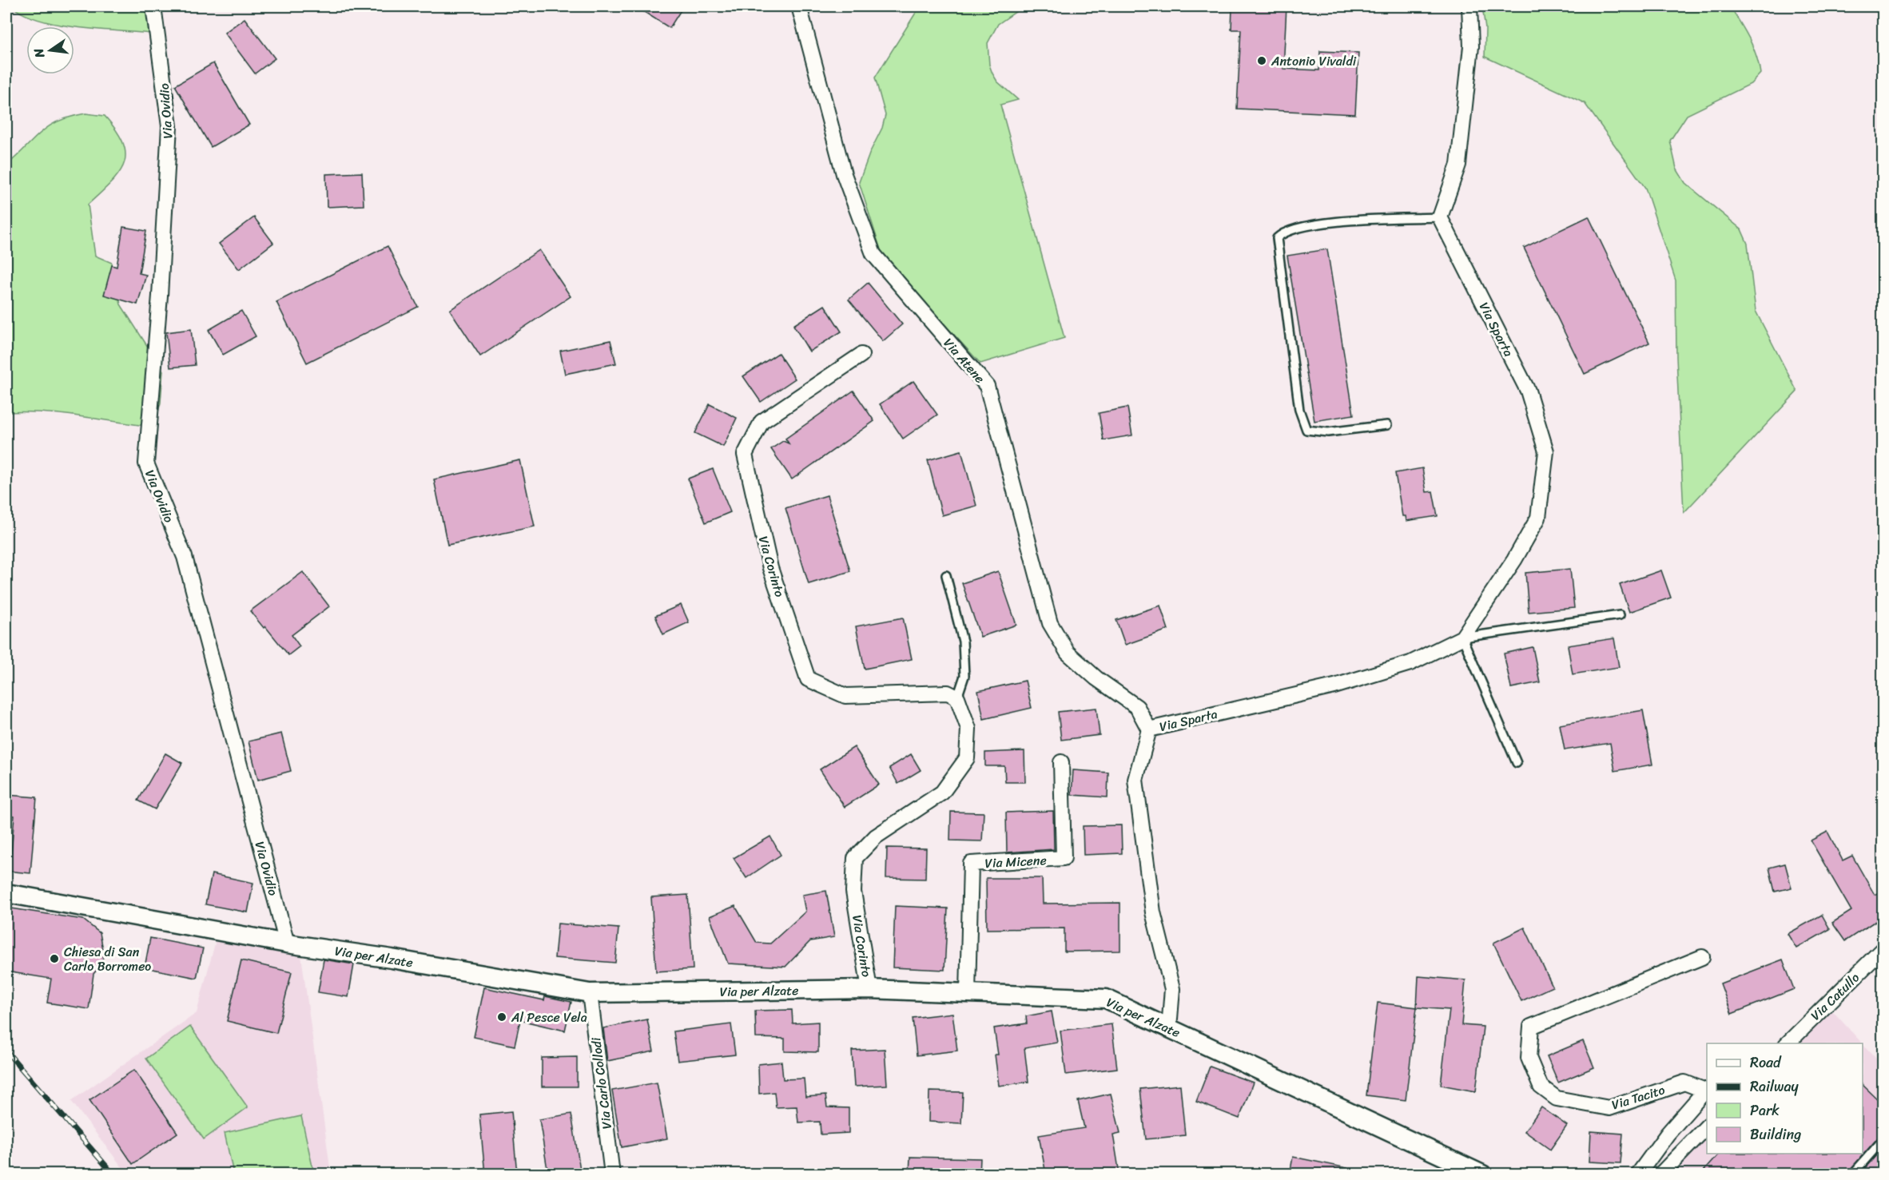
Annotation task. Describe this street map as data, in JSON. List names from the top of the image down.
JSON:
{
  "streets": {
    "street": [
      "Via Ovidio",
      "Via Sparta",
      "Via Atene",
      "Via Corinto",
      "Via Micene",
      "Via per Alzate",
      "Via Catullo",
      "Via Carlo Collodi",
      "Via Tacito"
    ]
  },
  "crossings": [
    ["Via Ovidio", "Via per Alzate"],
    ["Via Sparta", "Via Atene"],
    ["Via Sparta", "Via per Alzate"],
    ["Via Corinto", "Via per Alzate"],
    ["Via Micene", "Via per Alzate"],
    ["Via per Alzate", "Via Carlo Collodi"]
  ],
  "places": ["Antonio Vivaldi", "Chiesa di San Carlo Borromeo", "Al Pesce Vela"],
  "legend": [
    "Road",
    "Railway",
    "Park",
    "Building"
  ],
  "north": "left"
}
